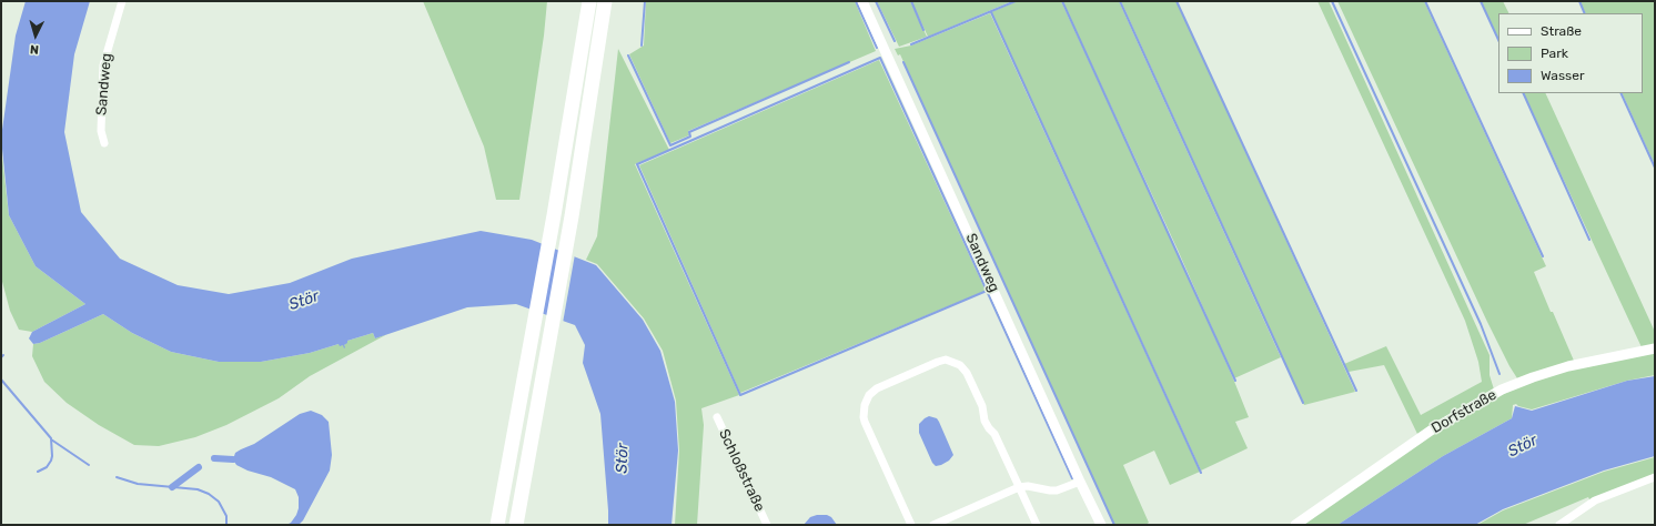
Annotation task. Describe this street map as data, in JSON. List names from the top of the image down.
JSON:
{
  "streets": {
    "street": ["Sandweg", "Dorfstraße", "Schloßstraße"]
  },
  "water": ["Stör"],
  "legend": ["Straße", "Park", "Wasser"],
  "north": "bottom"
}
